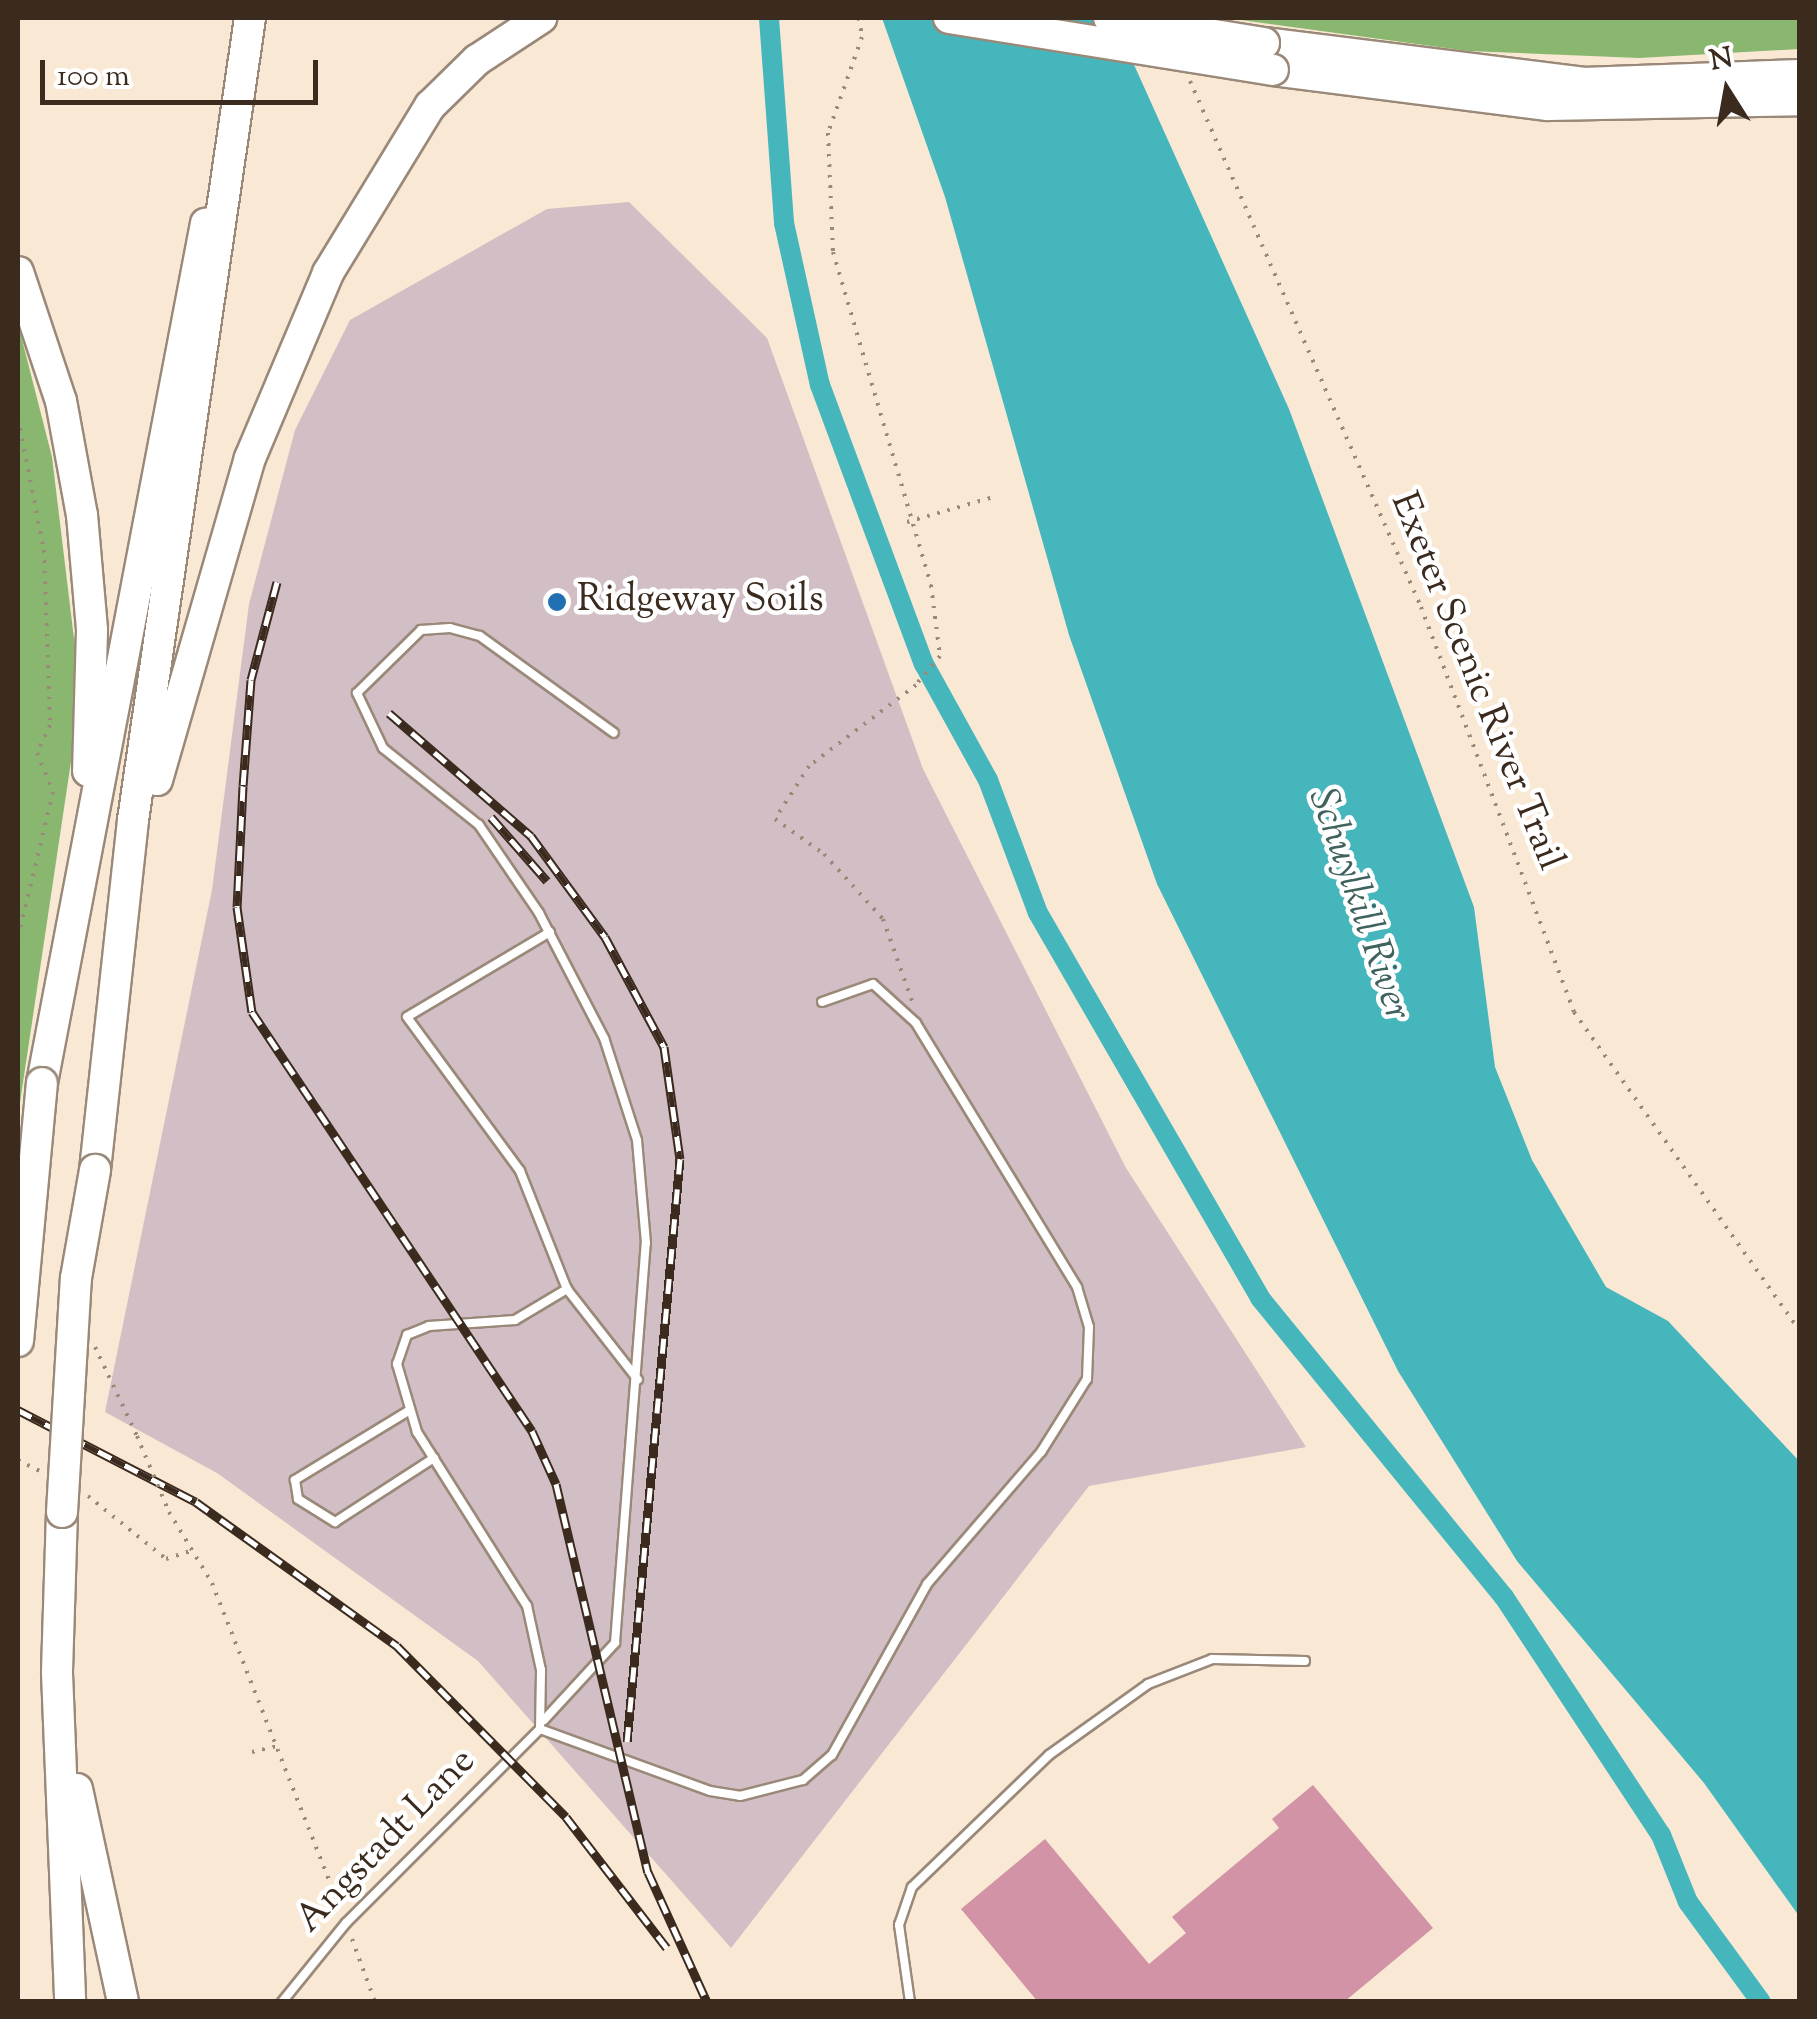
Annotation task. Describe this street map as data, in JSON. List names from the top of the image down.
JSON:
{
  "streets": {
    "lane": ["Angstadt Lane"],
    "path": ["Exeter Scenic River Trail"]
  },
  "water": ["Schuylkill River"],
  "places": ["Ridgeway Soils"],
  "scale_bar": "100 m",
  "north": "top"
}
